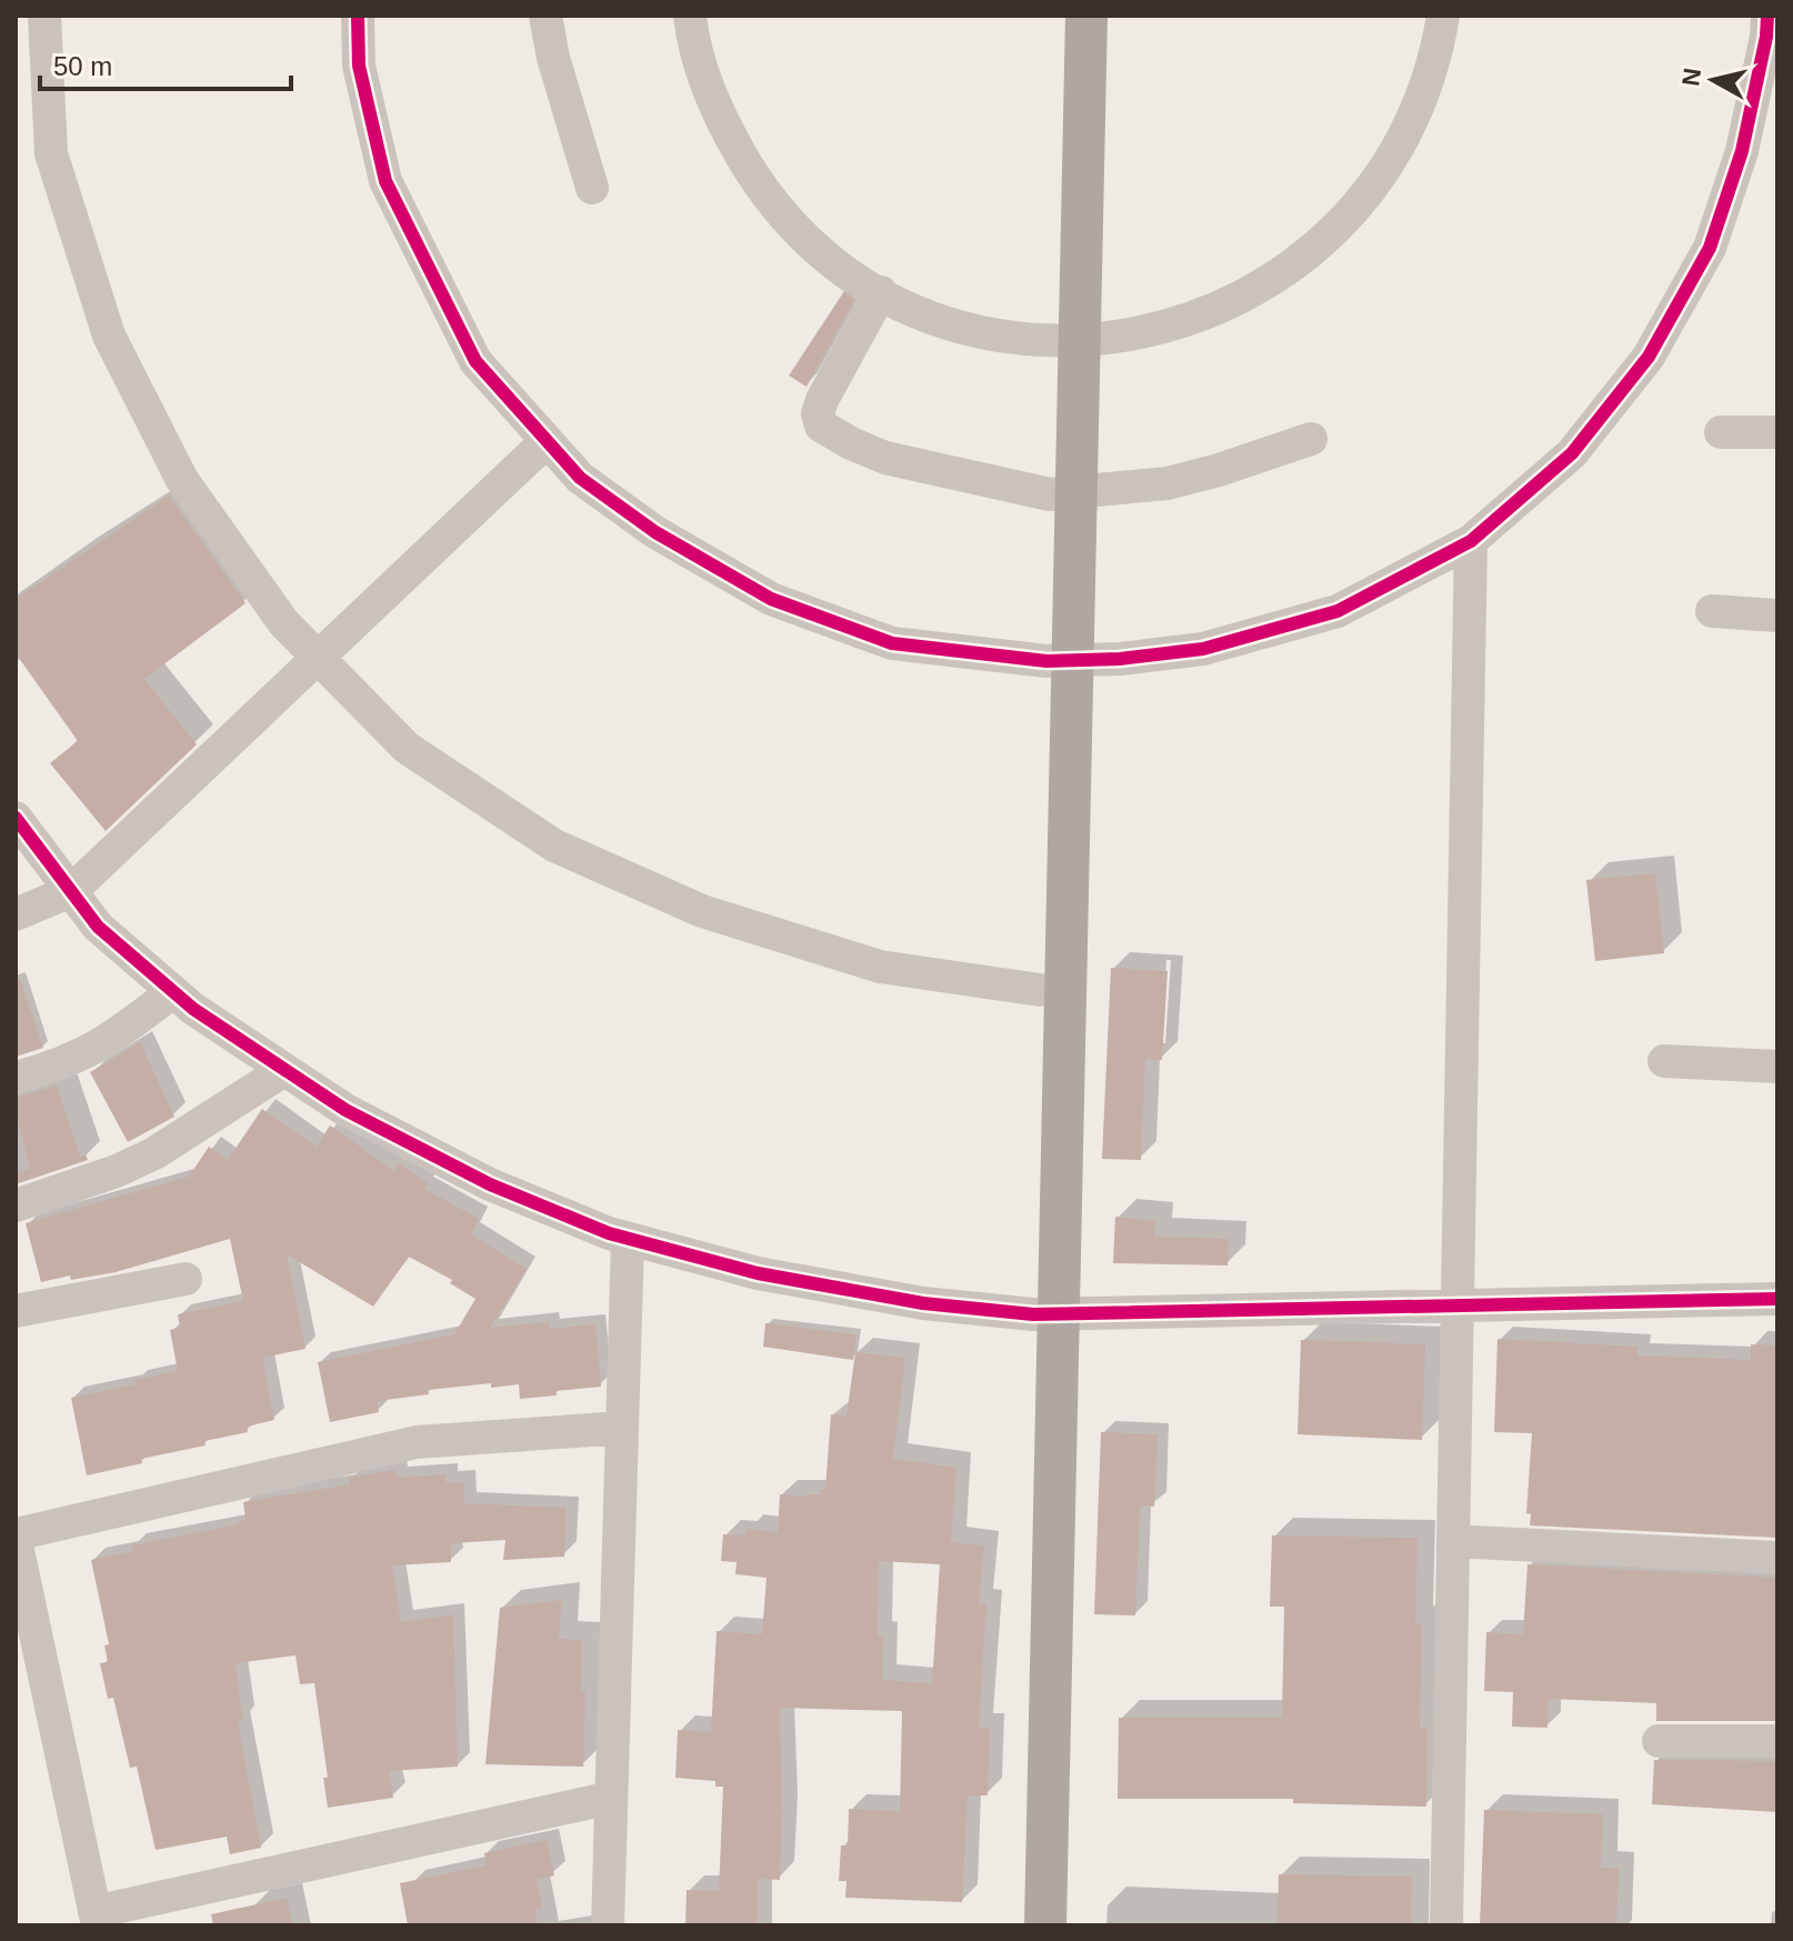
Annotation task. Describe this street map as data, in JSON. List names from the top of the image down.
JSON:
{
  "scale_bar": "50 m",
  "north": "left"
}
